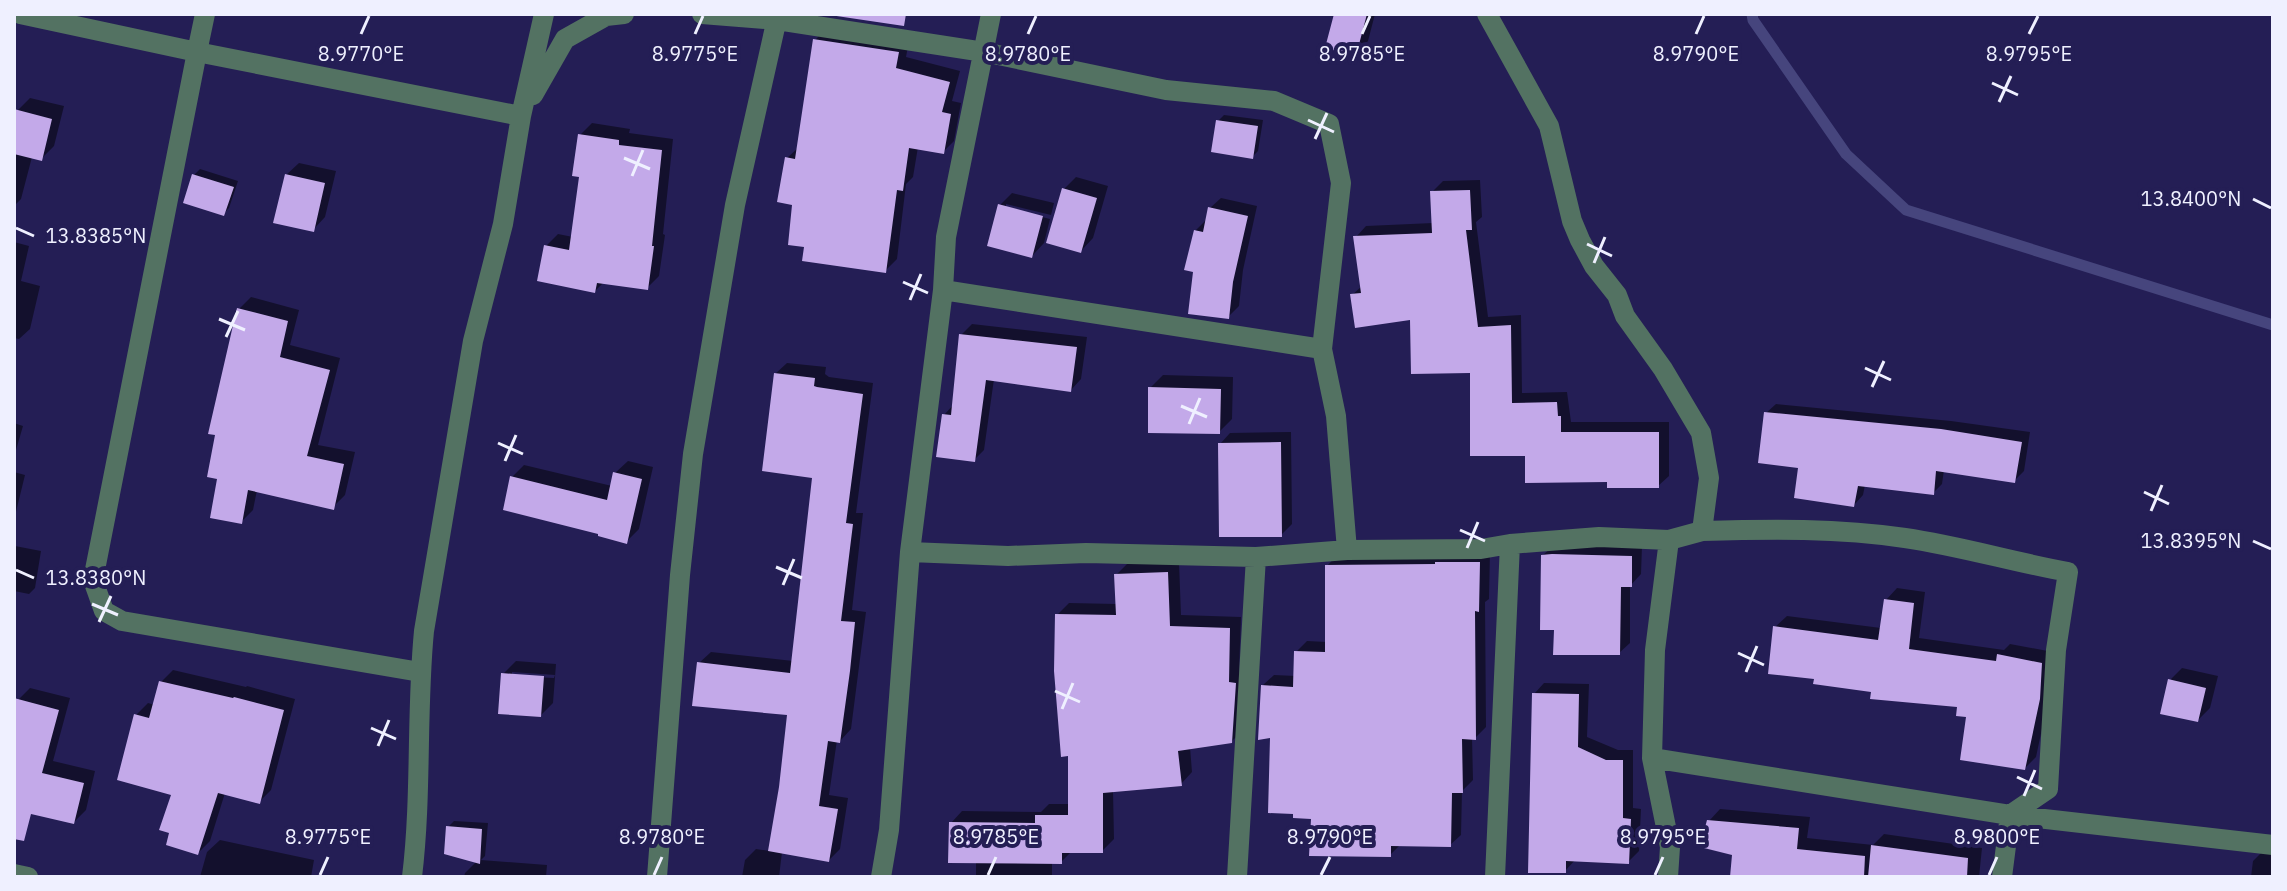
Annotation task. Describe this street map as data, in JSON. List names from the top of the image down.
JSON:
{
  "coordinates": [
    "8.9770°E",
    "8.9775°E",
    "8.9785°E",
    "8.9795°E",
    "8.9780°E",
    "8.9790°E",
    "13.8400°N",
    "13.8385°N",
    "13.8395°N",
    "13.8380°N",
    "8.9800°E"
  ]
}
